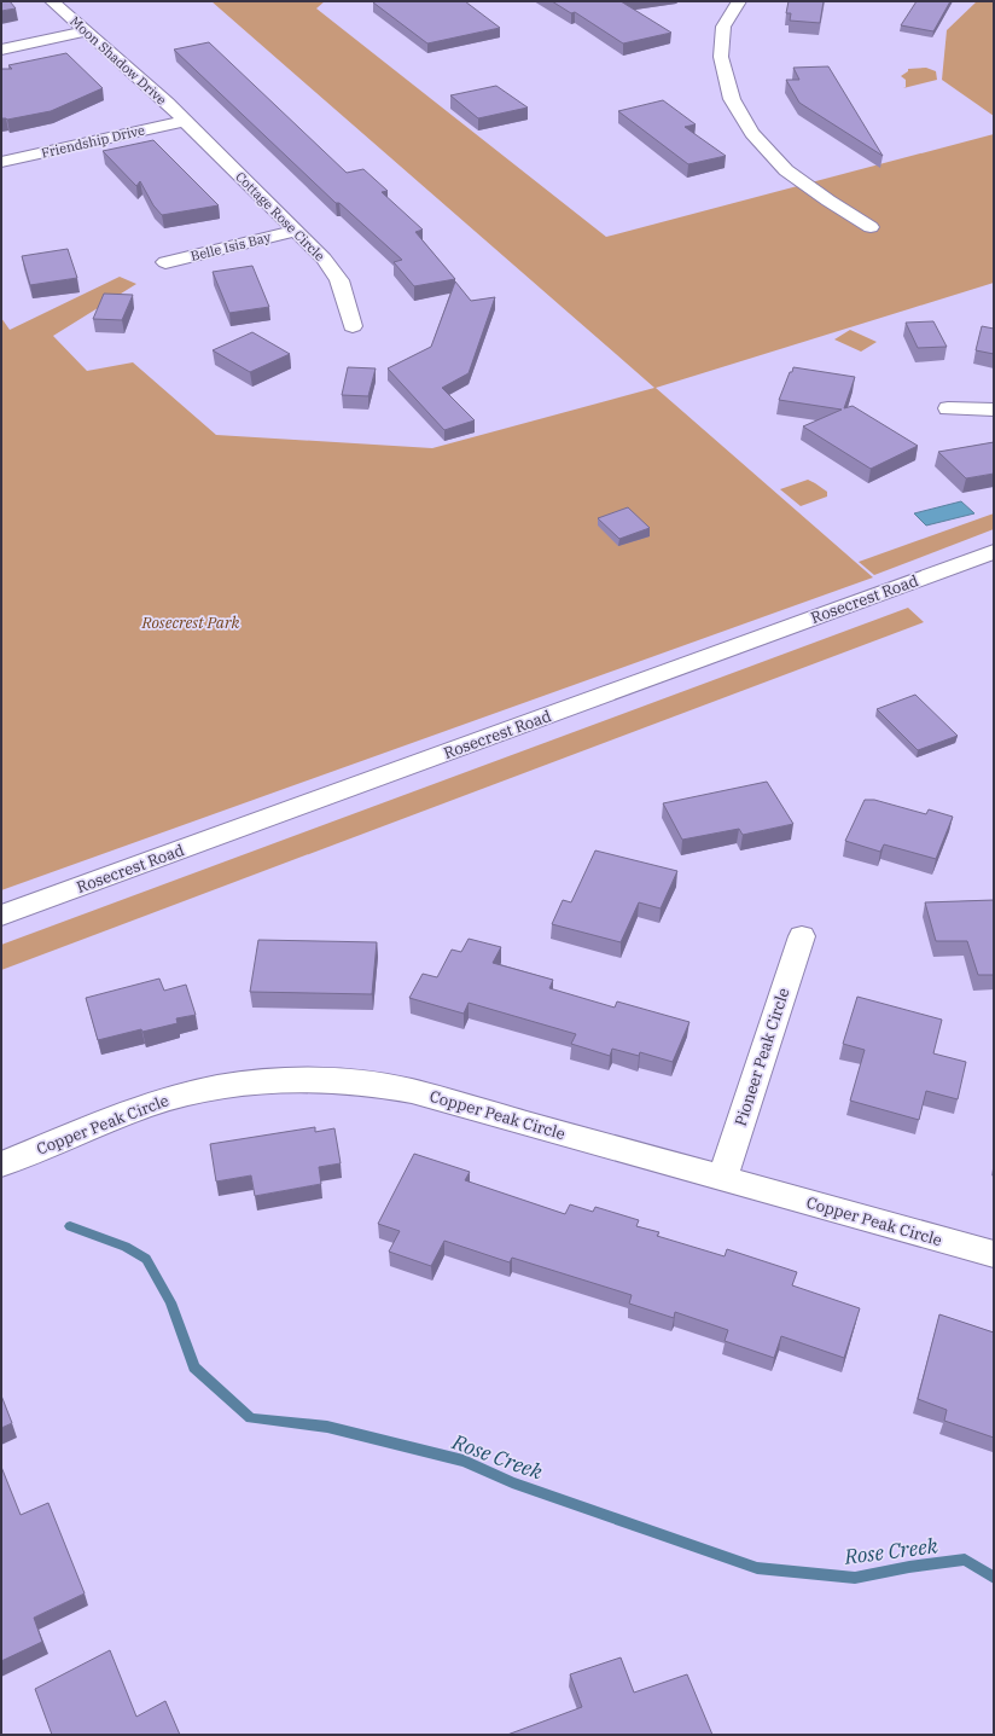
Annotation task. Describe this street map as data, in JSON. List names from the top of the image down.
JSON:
{
  "streets": {
    "street": [
      "Moon Shadow Drive",
      "Friendship Drive",
      "Cottage Rose Circle",
      "Belle Isis Bay",
      "Rosecrest Road",
      "Pioneer Peak Circle",
      "Copper Peak Circle"
    ]
  },
  "crossings": [
    ["Moon Shadow Drive", "Friendship Drive"],
    ["Moon Shadow Drive", "Cottage Rose Circle"],
    ["Friendship Drive", "Cottage Rose Circle"],
    ["Cottage Rose Circle", "Belle Isis Bay"],
    ["Pioneer Peak Circle", "Copper Peak Circle"]
  ],
  "water": ["Rose Creek"],
  "parks": ["Rosecrest Park"]
}
